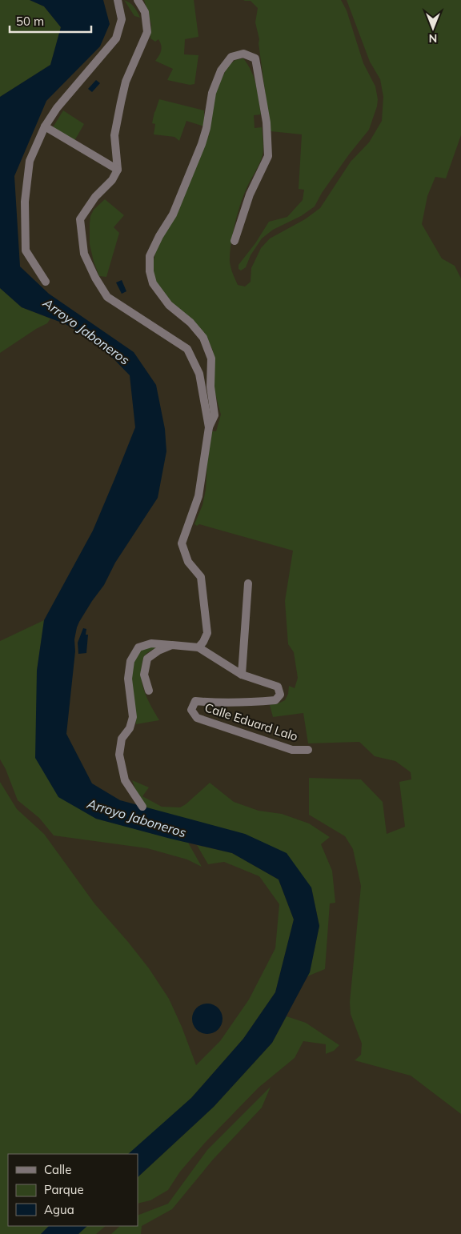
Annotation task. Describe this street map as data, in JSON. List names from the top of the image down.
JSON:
{
  "streets": {
    "street": ["Calle Eduard Lalo"]
  },
  "water": ["Arroyo Jaboneros"],
  "legend": ["Calle", "Parque", "Agua"],
  "scale_bar": "50 m",
  "north": "bottom"
}
